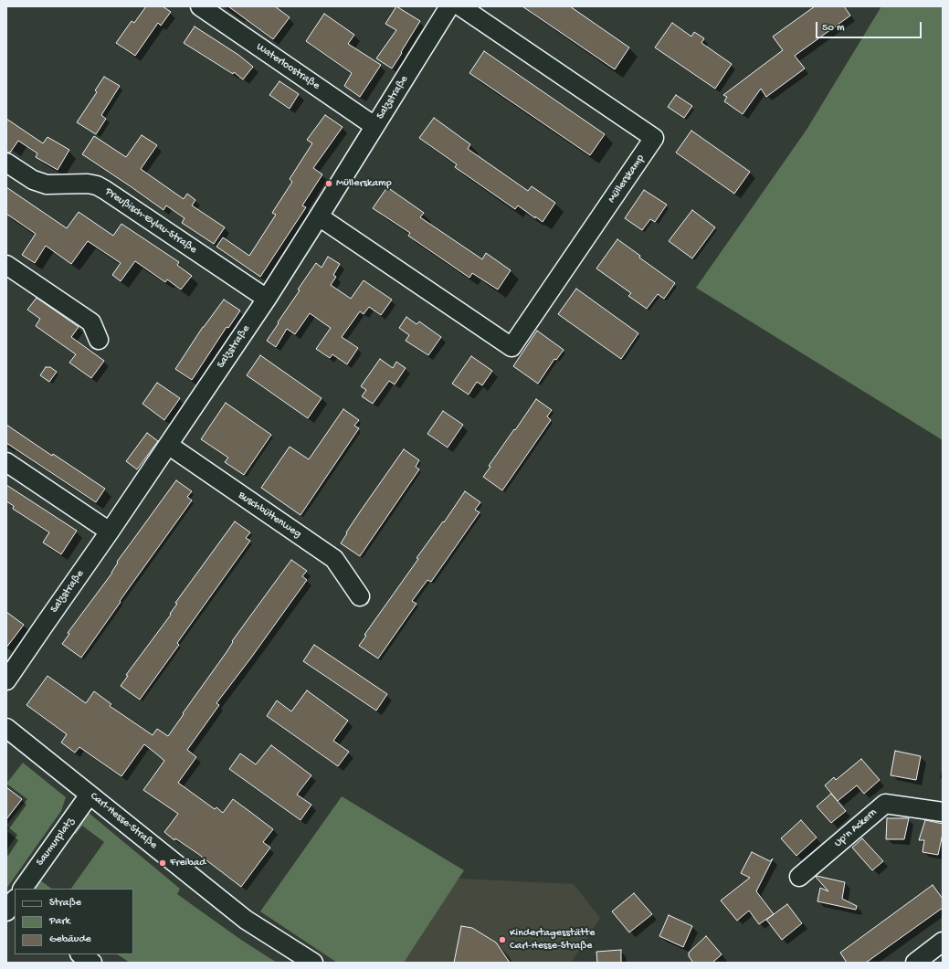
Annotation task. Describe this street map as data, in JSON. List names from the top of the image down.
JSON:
{
  "streets": {
    "street": [
      "Waterloostraße",
      "Salzstraße",
      "Müllerskamp",
      "Preußisch-Eylau-Straße",
      "Buschbültenweg",
      "Carl-Hesse-Straße",
      "Up'n Ackern",
      "Saumurplatz"
    ]
  },
  "crossings": [
    ["Waterloostraße", "Salzstraße"],
    ["Salzstraße", "Müllerskamp"],
    ["Salzstraße", "Preußisch-Eylau-Straße"],
    ["Salzstraße", "Buschbültenweg"],
    ["Carl-Hesse-Straße", "Saumurplatz"]
  ],
  "places": ["Müllerskamp", "Freibad", "Kindertagesstätte Carl-Hesse-Straße"],
  "legend": ["Straße", "Park", "Gebäude"],
  "scale_bar": "50 m"
}
